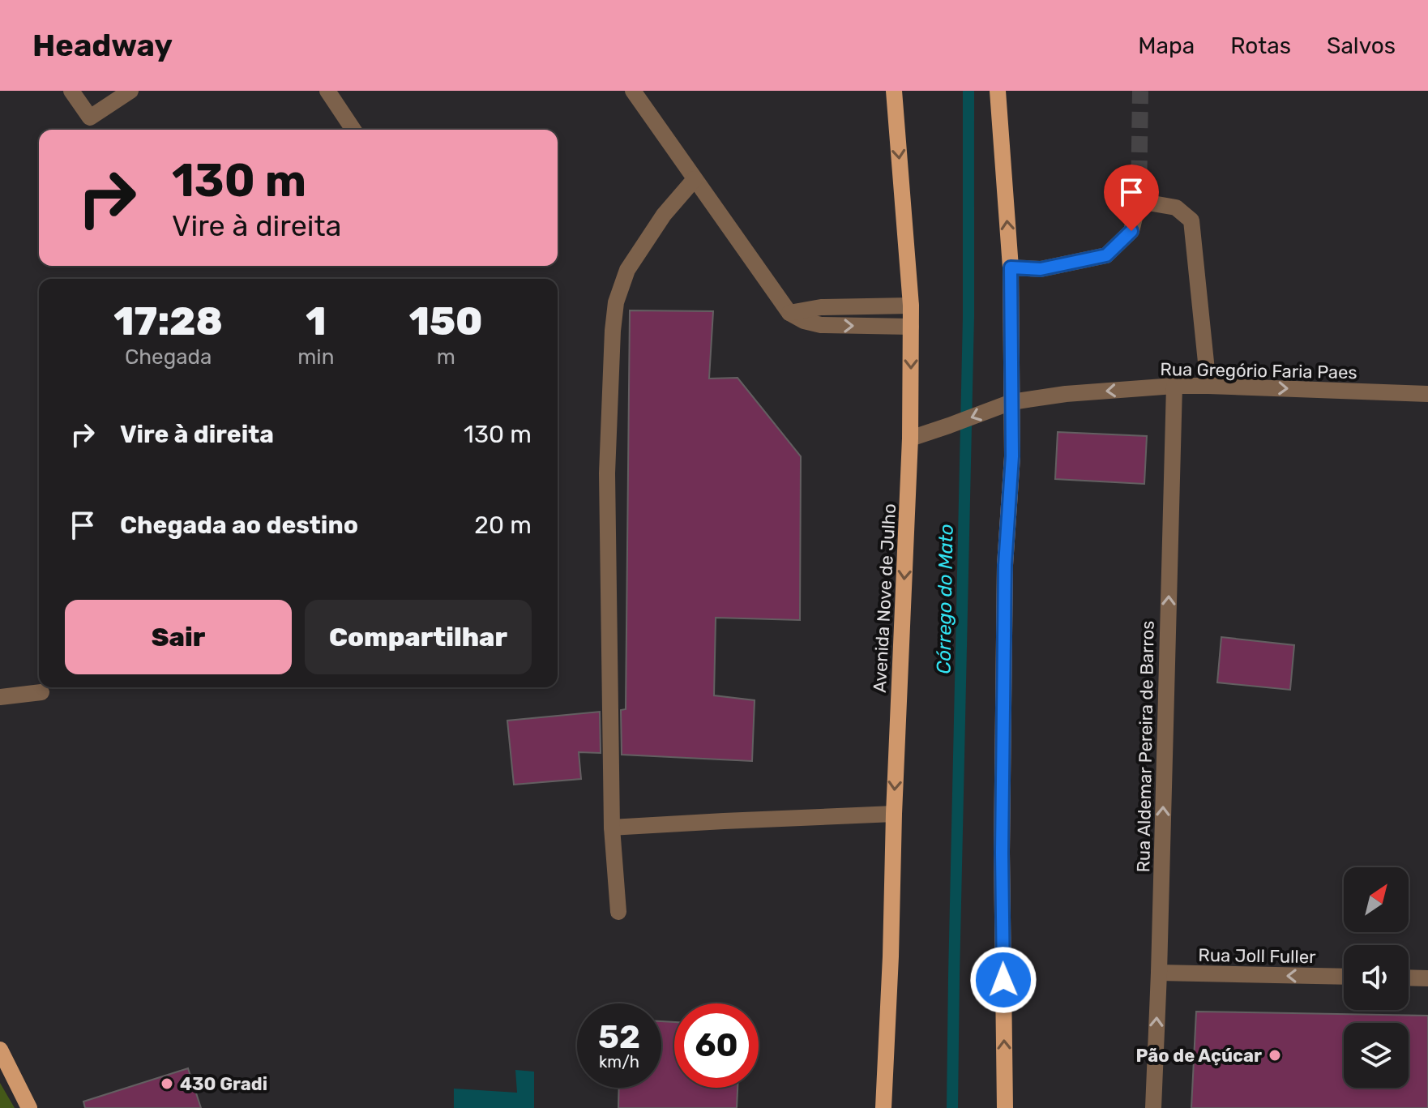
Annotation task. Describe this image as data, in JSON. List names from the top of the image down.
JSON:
{
  "streets": {
    "main road": ["Avenida Nove de Julho"],
    "street": ["Rua Gregório Faria Paes", "Rua Aldemar Pereira de Barros", "Rua Joll Fuller"]
  },
  "crossings": [
    ["Rua Gregório Faria Paes", "Avenida Nove de Julho"],
    ["Rua Gregório Faria Paes", "Rua Aldemar Pereira de Barros"],
    ["Rua Aldemar Pereira de Barros", "Rua Joll Fuller"]
  ],
  "one_way": ["Rua Aldemar Pereira de Barros", "Rua Joll Fuller"],
  "water": ["Córrego do Mato"],
  "places": ["Pão de Açúcar", "430 Gradi"],
  "north": "top right",
  "page": {
    "header": "Headway",
    "nav": ["Mapa", "Rotas", "Salvos"],
    "turn": ["130 m", "Vire à direita"],
    "eta": [
      "17:28",
      "Chegada",
      "1",
      "min",
      "150",
      "m"
    ],
    "list": [
      {
        "name": "Vire à direita",
        "value": "130 m"
      },
      {
        "name": "Chegada ao destino",
        "value": "20 m"
      }
    ],
    "buttons": ["Sair", "Compartilhar"],
    "speed": "52 km/h",
    "limit": "60"
  }
}
